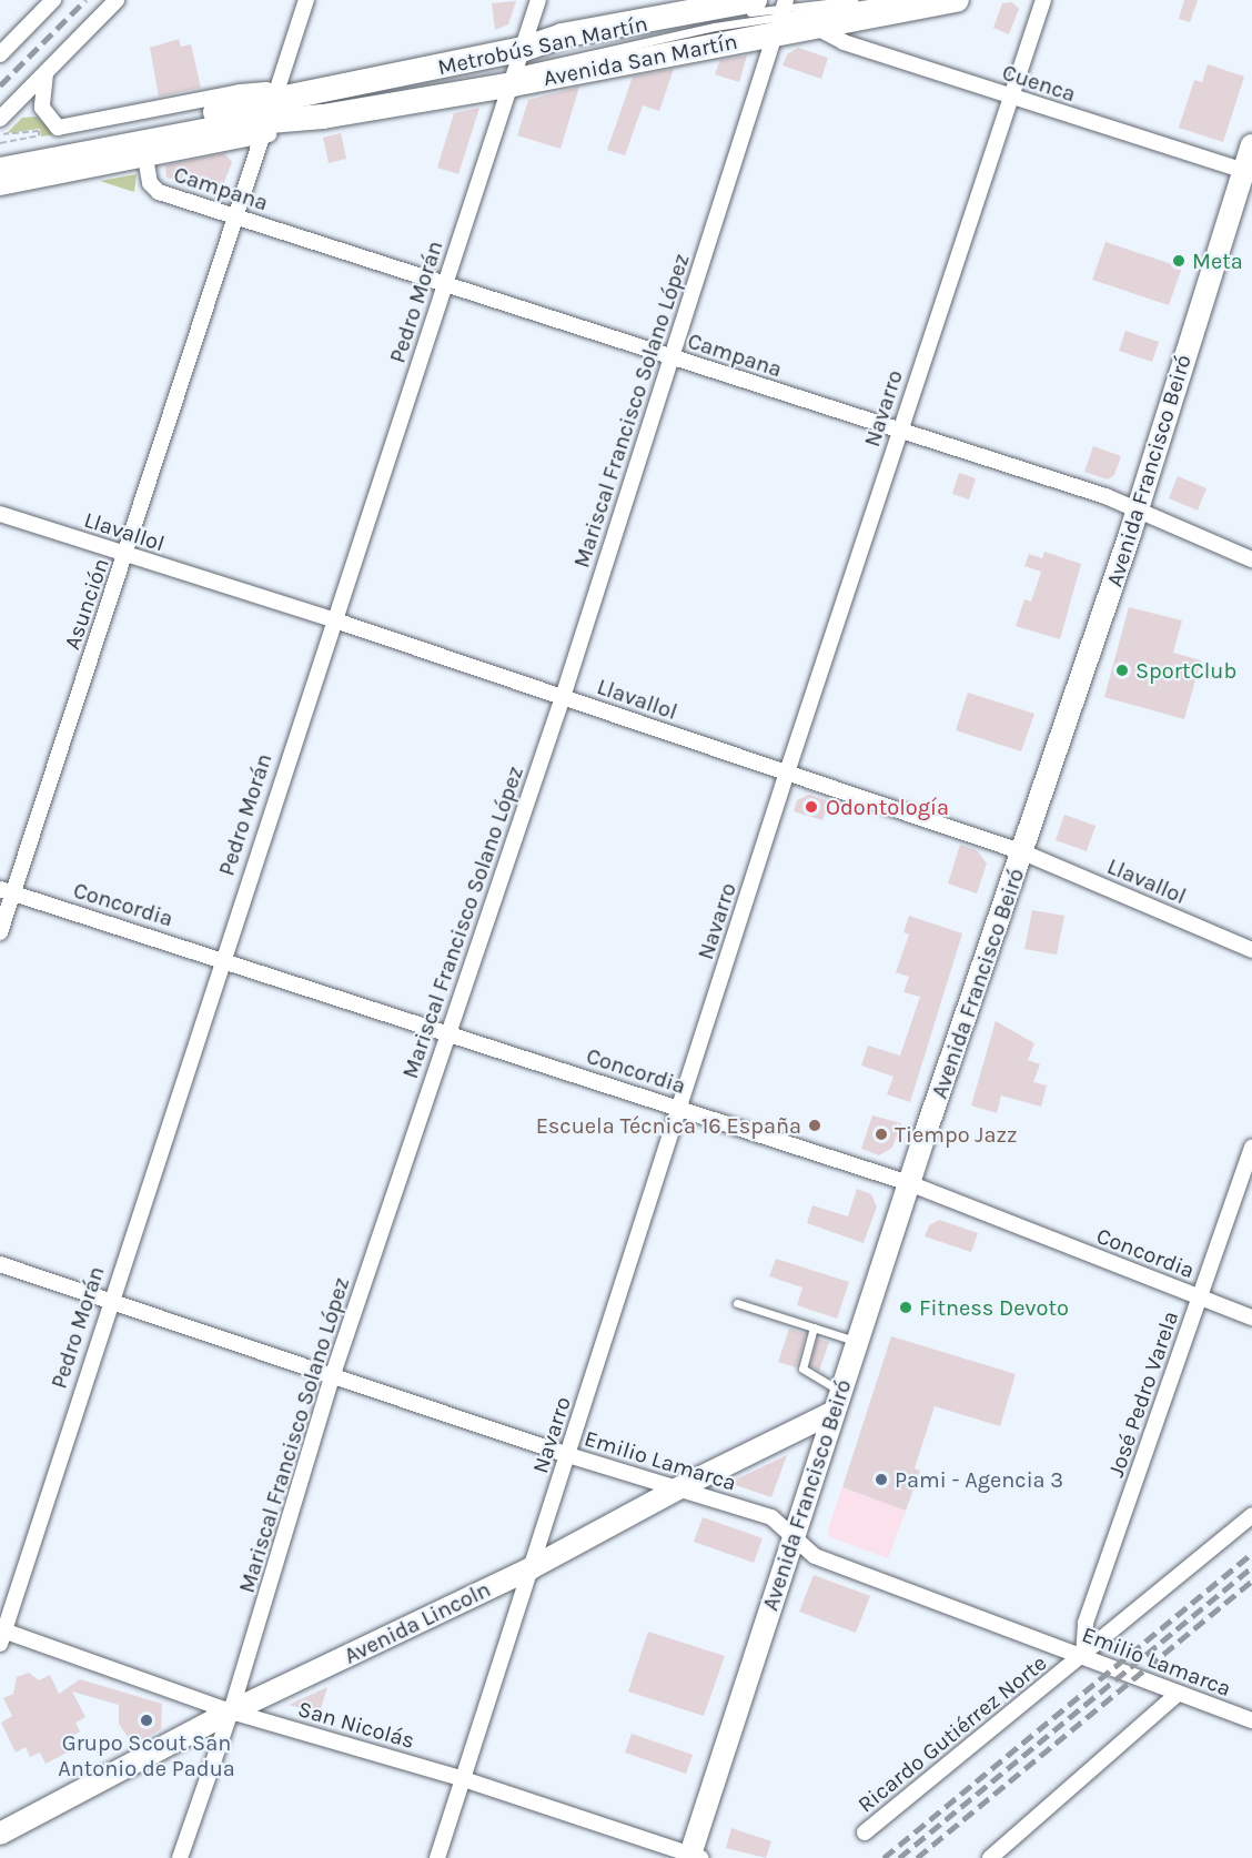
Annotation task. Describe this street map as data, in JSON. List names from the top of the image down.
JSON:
{
  "streets": {
    "main road": ["Avenida San Martín", "Avenida Francisco Beiró", "Avenida Lincoln"],
    "street": [
      "Cuenca",
      "Campana",
      "Pedro Morán",
      "Navarro",
      "Mariscal Francisco Solano López",
      "Llavallol",
      "Asunción",
      "Concordia",
      "José Pedro Varela",
      "Emilio Lamarca",
      "San Nicolás",
      "Ricardo Gutiérrez Norte"
    ],
    "lane": ["Metrobús San Martín"]
  },
  "crossings": [
    ["Metrobús San Martín", "Avenida San Martín"],
    ["Metrobús San Martín", "Pedro Morán"],
    ["Metrobús San Martín", "Mariscal Francisco Solano López"],
    ["Avenida San Martín", "Cuenca"],
    ["Avenida San Martín", "Campana"],
    ["Avenida San Martín", "Pedro Morán"],
    ["Avenida San Martín", "Mariscal Francisco Solano López"],
    ["Avenida San Martín", "Asunción"],
    ["Cuenca", "Navarro"],
    ["Cuenca", "Avenida Francisco Beiró"],
    ["Campana", "Pedro Morán"],
    ["Campana", "Navarro"],
    ["Campana", "Mariscal Francisco Solano López"],
    ["Campana", "Avenida Francisco Beiró"],
    ["Campana", "Asunción"],
    ["Pedro Morán", "Llavallol"],
    ["Pedro Morán", "Concordia"],
    ["Pedro Morán", "Emilio Lamarca"],
    ["Pedro Morán", "San Nicolás"],
    ["Navarro", "Llavallol"],
    ["Navarro", "Concordia"],
    ["Navarro", "Emilio Lamarca"],
    ["Navarro", "Avenida Lincoln"],
    ["Navarro", "San Nicolás"],
    ["Mariscal Francisco Solano López", "Llavallol"],
    ["Mariscal Francisco Solano López", "Concordia"],
    ["Mariscal Francisco Solano López", "Emilio Lamarca"],
    ["Mariscal Francisco Solano López", "Avenida Lincoln"],
    ["Mariscal Francisco Solano López", "San Nicolás"],
    ["Avenida Francisco Beiró", "Llavallol"],
    ["Avenida Francisco Beiró", "Concordia"],
    ["Avenida Francisco Beiró", "Emilio Lamarca"],
    ["Avenida Francisco Beiró", "Avenida Lincoln"],
    ["Avenida Francisco Beiró", "San Nicolás"],
    ["Llavallol", "Asunción"],
    ["Asunción", "Concordia"],
    ["Concordia", "José Pedro Varela"],
    ["José Pedro Varela", "Emilio Lamarca"],
    ["José Pedro Varela", "Ricardo Gutiérrez Norte"],
    ["Emilio Lamarca", "Avenida Lincoln"],
    ["Emilio Lamarca", "Ricardo Gutiérrez Norte"],
    ["Avenida Lincoln", "San Nicolás"]
  ],
  "places": [
    "Meta",
    "SportClub",
    "Odontología",
    "Escuela Técnica 16 España",
    "Tiempo Jazz",
    "Fitness Devoto",
    "Pami - Agencia 3",
    "Grupo Scout San Antonio de Padua"
  ]
}
